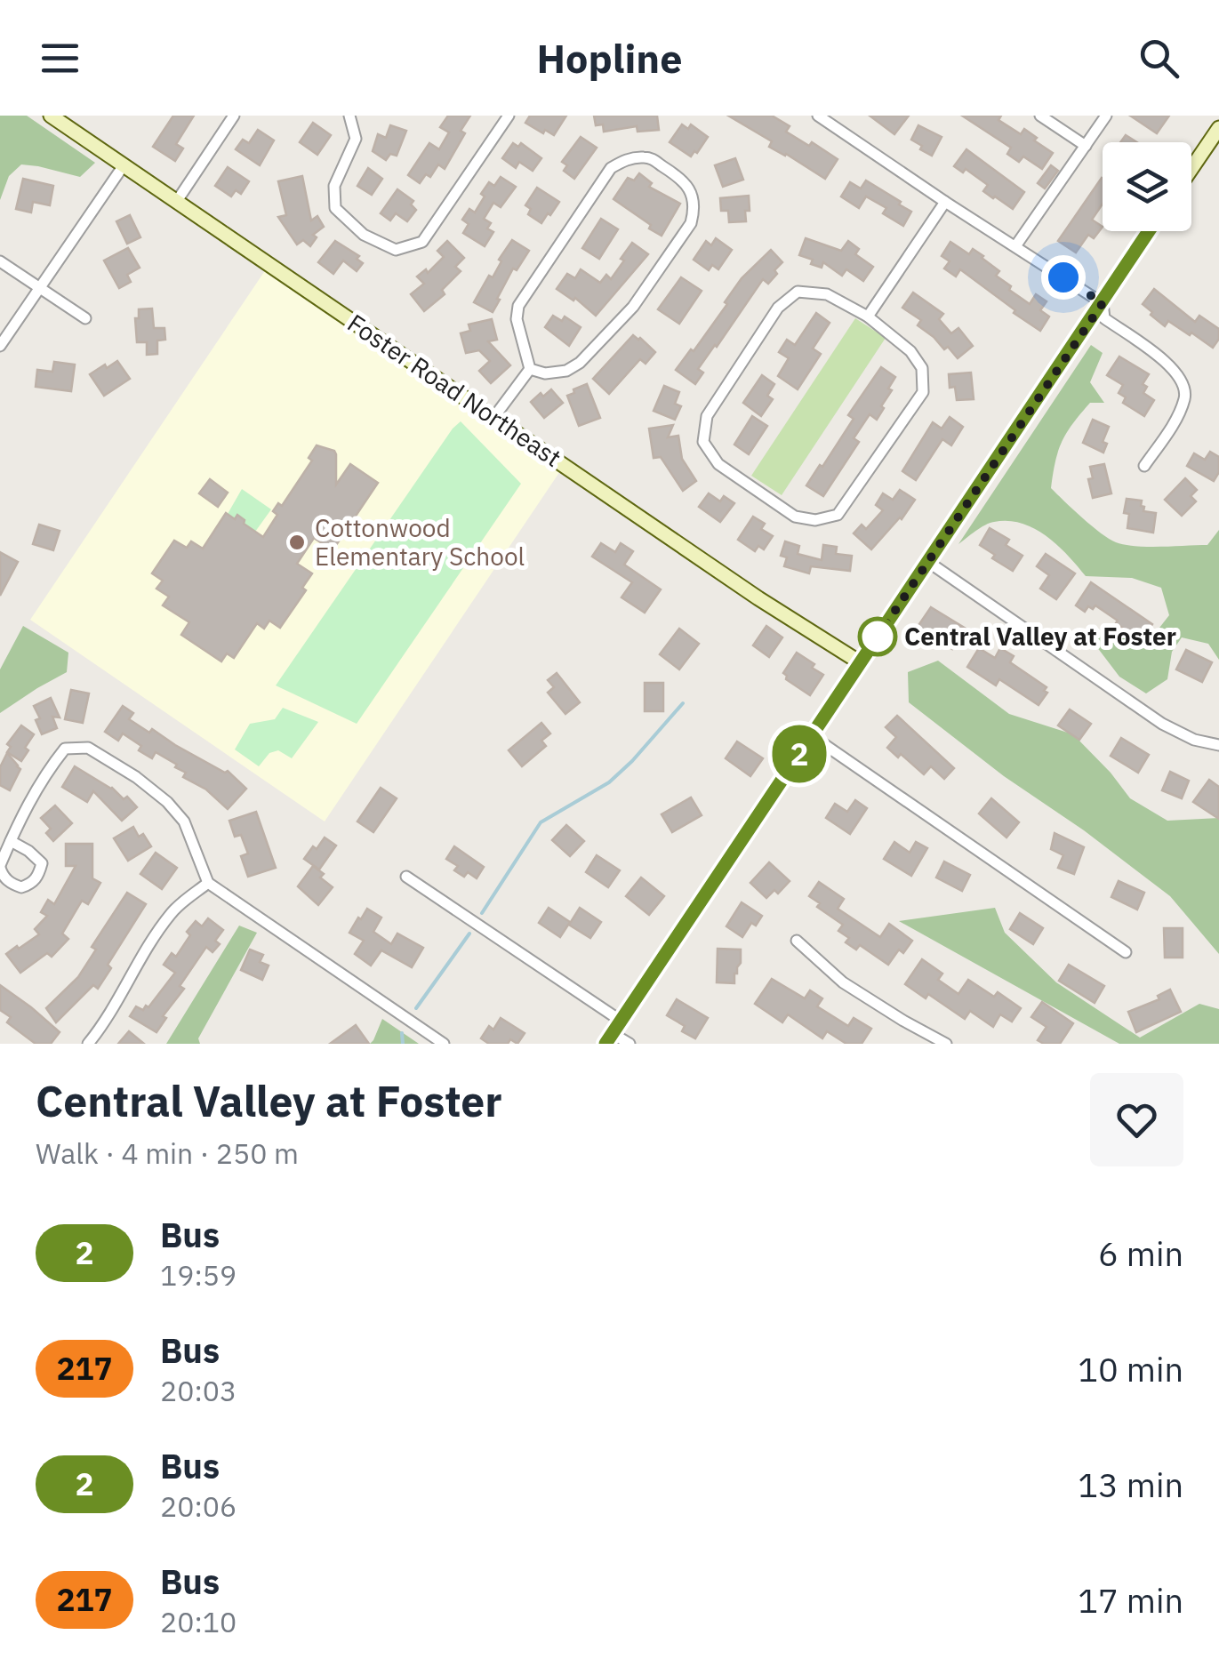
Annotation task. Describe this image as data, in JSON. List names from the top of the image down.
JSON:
{
  "streets": {
    "main road": ["Foster Road Northeast"]
  },
  "places": ["Cottonwood Elementary School", "Central Valley at Foster"],
  "lines": ["bus line 2"],
  "page": {
    "header": "Hopline",
    "on_map": "2",
    "heading": ["Central Valley at Foster", "Walk · 4 min · 250 m"],
    "list": [
      {
        "mark": "2",
        "name": "Bus",
        "note": "19:59",
        "value": "6 min"
      },
      {
        "mark": "217",
        "name": "Bus",
        "note": "20:03",
        "value": "10 min"
      },
      {
        "mark": "2",
        "name": "Bus",
        "note": "20:06",
        "value": "13 min"
      },
      {
        "mark": "217",
        "name": "Bus",
        "note": "20:10",
        "value": "17 min"
      }
    ]
  }
}
